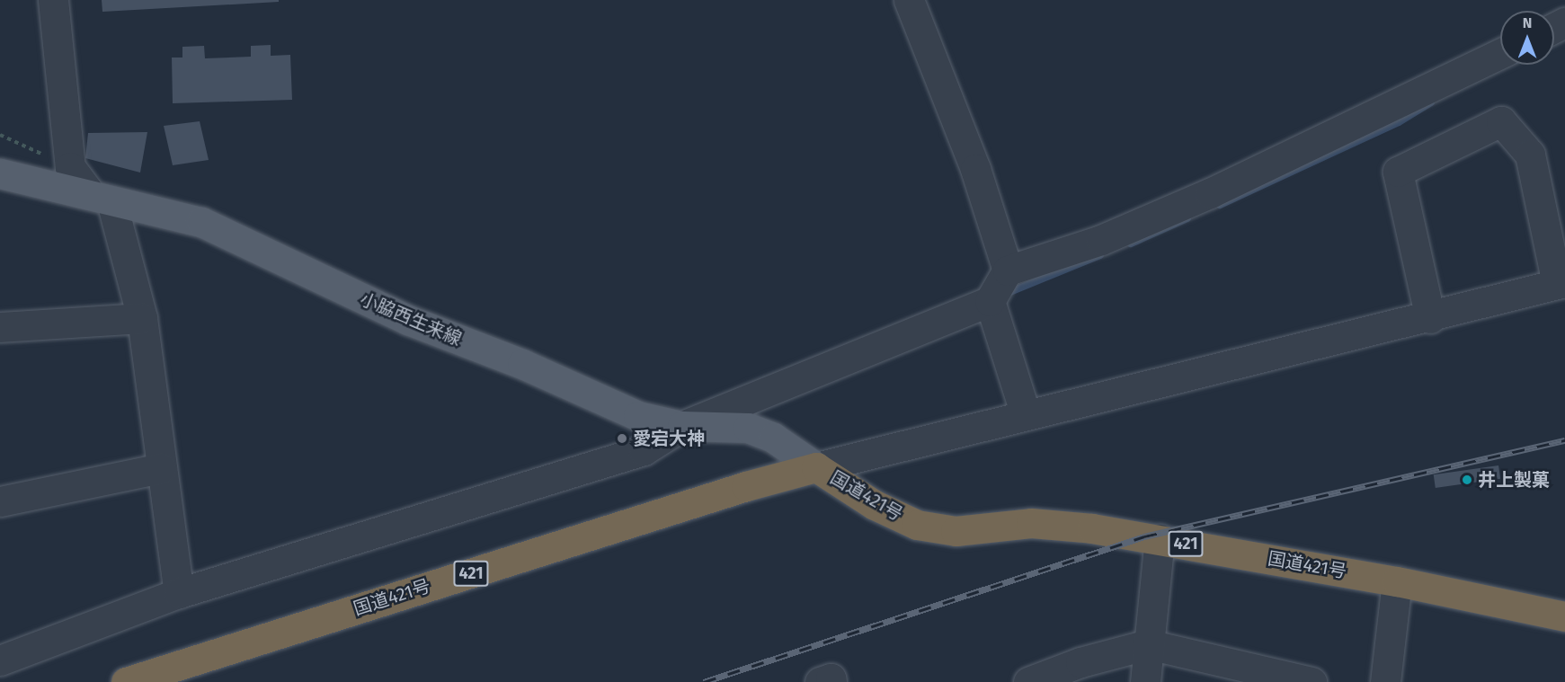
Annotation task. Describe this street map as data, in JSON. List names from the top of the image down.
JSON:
{
  "streets": {
    "highway": ["国道421号", "421"],
    "main road": ["小脇西生来線"]
  },
  "crossings": [
    ["小脇西生来線", "国道421号"]
  ],
  "places": ["愛宕大神", "井上製菓"],
  "north": "top"
}
